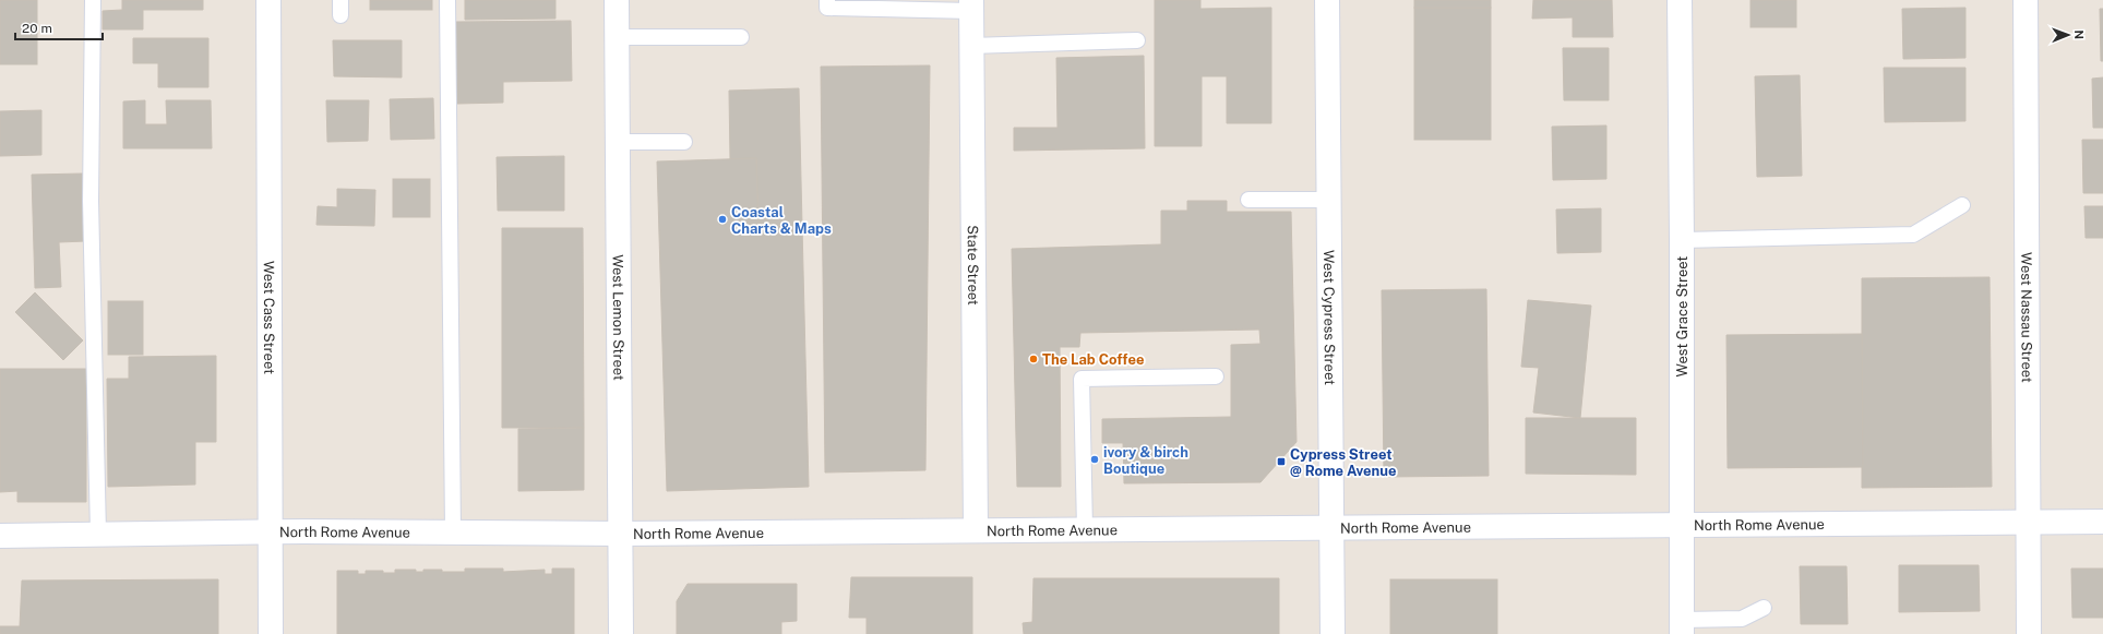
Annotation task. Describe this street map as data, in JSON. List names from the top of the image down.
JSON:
{
  "streets": {
    "street": [
      "State Street",
      "West Grace Street",
      "West Cass Street",
      "West Lemon Street",
      "West Cypress Street",
      "West Nassau Street",
      "North Rome Avenue"
    ]
  },
  "crossings": [
    ["State Street", "North Rome Avenue"],
    ["West Grace Street", "North Rome Avenue"],
    ["West Cass Street", "North Rome Avenue"],
    ["West Lemon Street", "North Rome Avenue"],
    ["West Cypress Street", "North Rome Avenue"],
    ["West Nassau Street", "North Rome Avenue"]
  ],
  "places": {
    "other": ["Coastal Charts & Maps", "The Lab Coffee", "ivory & birch Boutique"],
    "transit": ["Cypress Street @ Rome Avenue"]
  },
  "scale_bar": "20 m",
  "north": "right"
}
